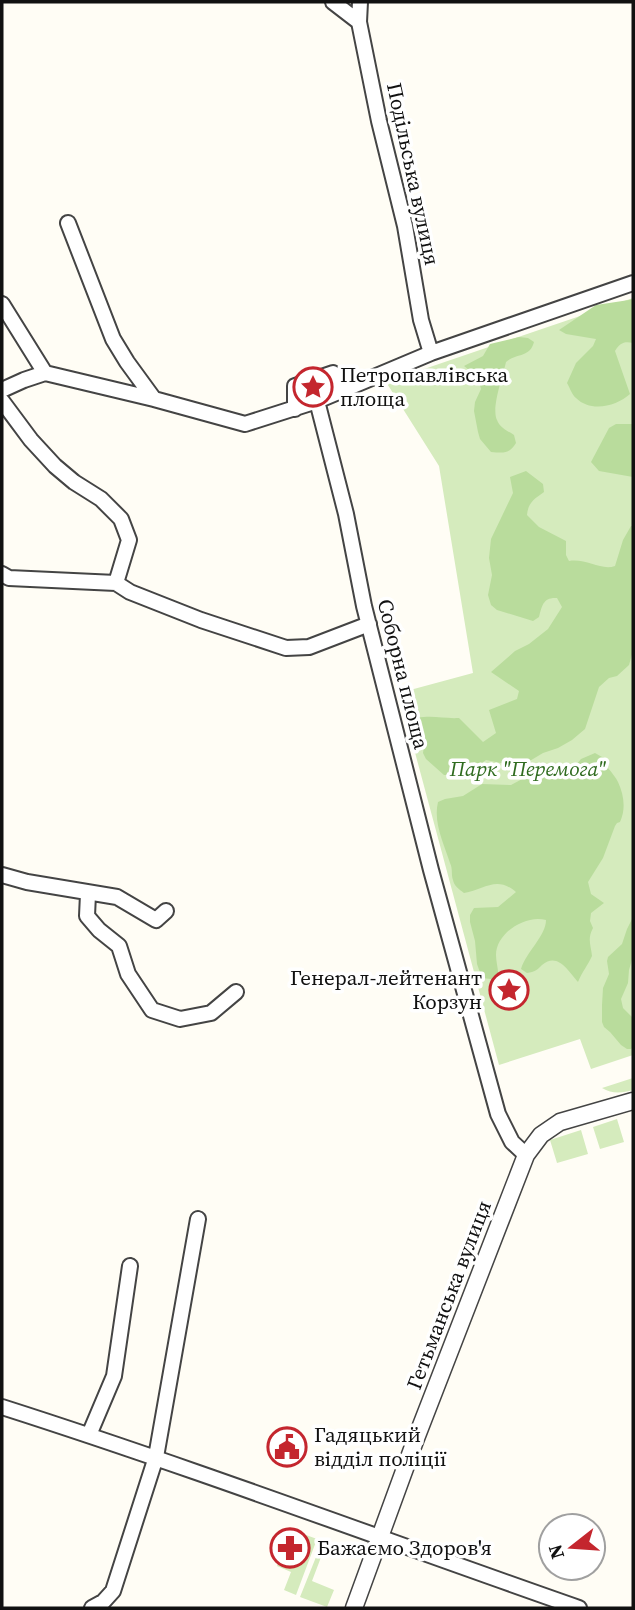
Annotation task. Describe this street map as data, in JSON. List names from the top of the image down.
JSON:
{
  "streets": {
    "street": ["Подільська вулиця", "Соборна площа", "Гетьманська вулиця"]
  },
  "crossings": [
    ["Соборна площа", "Гетьманська вулиця"]
  ],
  "parks": ["Парк \"Перемога\""],
  "places": {
    "place": ["Петропавлівська площа", "Генерал-лейтенант Корзун"],
    "public building": ["Гадяцький відділ поліції"],
    "pharmacy": ["Бажаємо Здоров'я"]
  },
  "north": "left"
}
